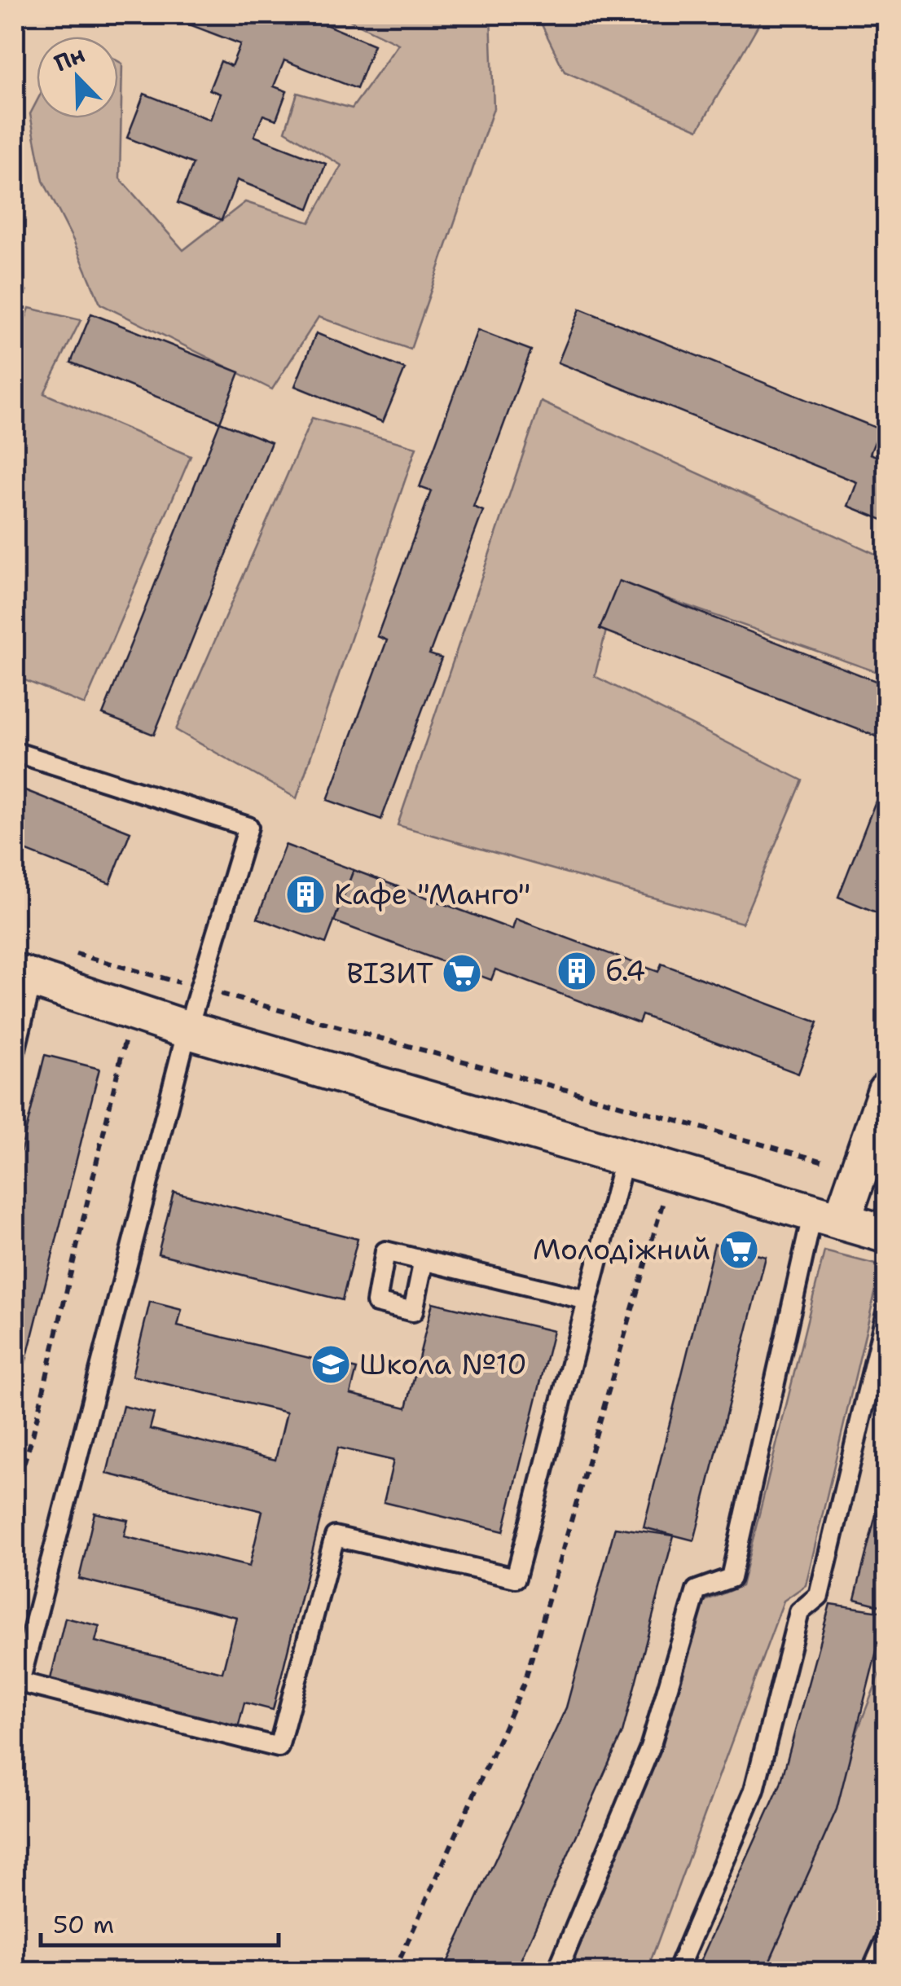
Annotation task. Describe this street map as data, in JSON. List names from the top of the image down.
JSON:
{
  "places": {
    "building": ["Кафе \"Манго\"", "б.4"],
    "supermarket": ["ВІЗИТ", "Молодіжний"],
    "school or university": ["Школа №10"]
  },
  "scale_bar": "50 m",
  "north": "top left"
}
